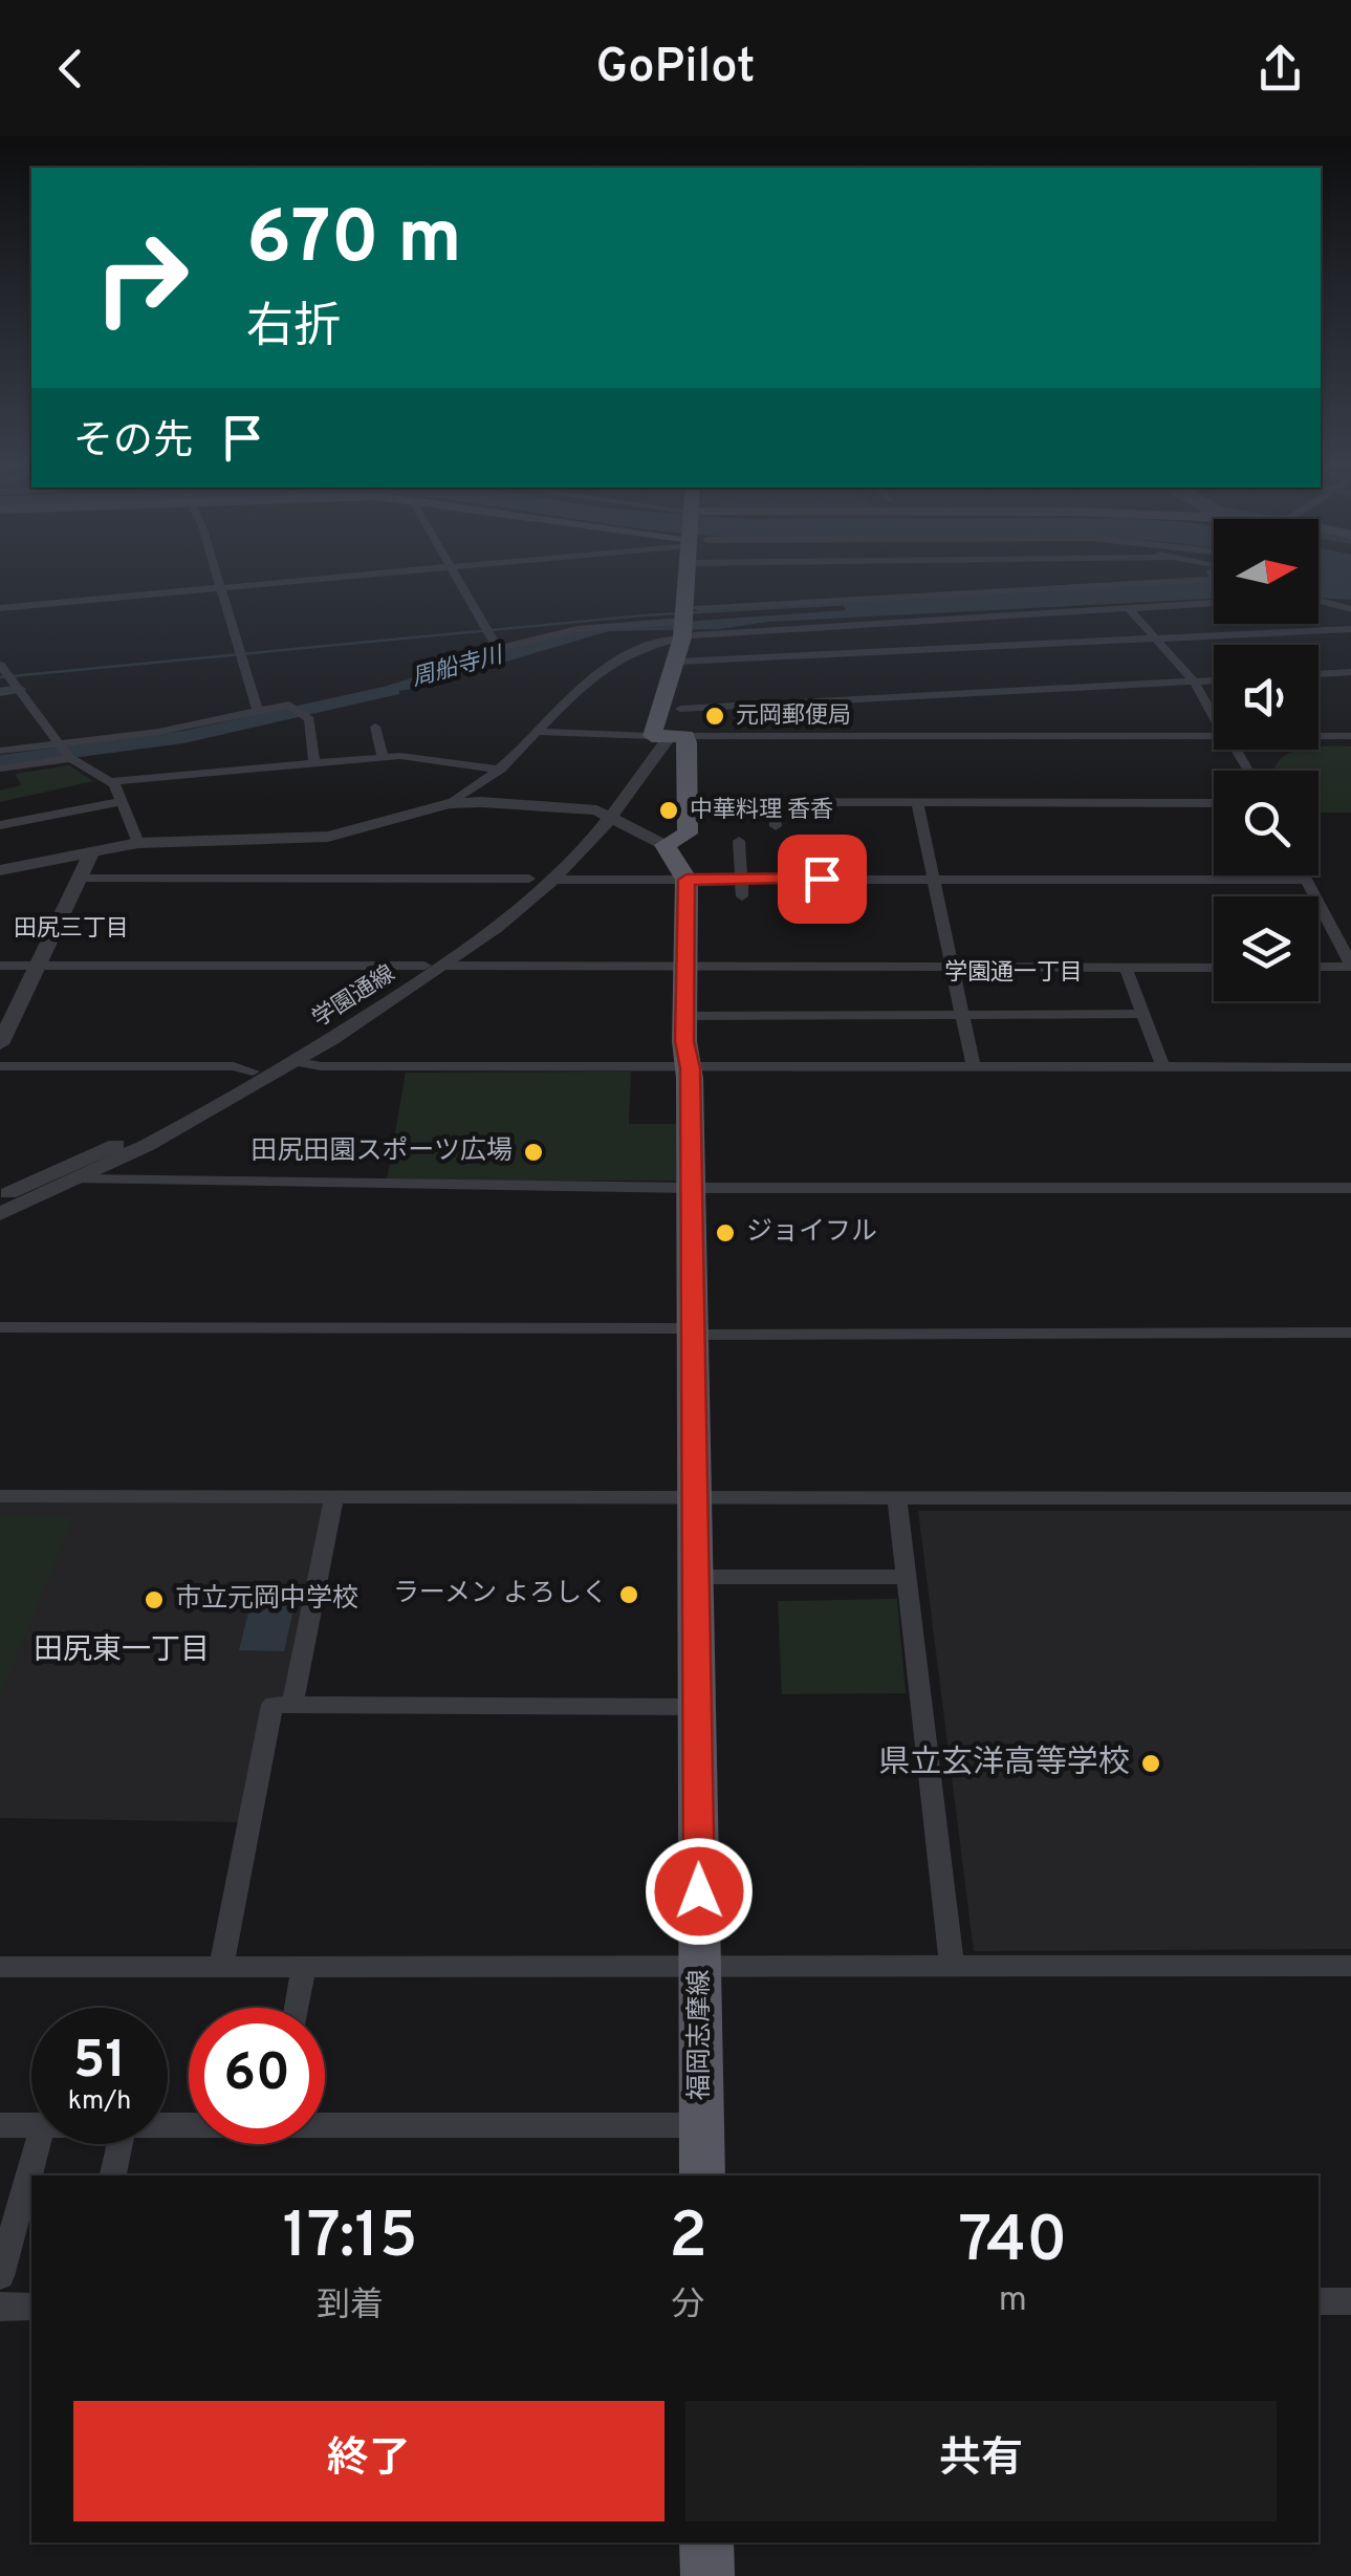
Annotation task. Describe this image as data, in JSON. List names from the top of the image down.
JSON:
{
  "streets": {
    "main road": ["福岡志摩線"],
    "street": ["学園通線"]
  },
  "districts": ["田尻三丁目", "学園通一丁目", "田尻東一丁目"],
  "water": ["周船寺川"],
  "places": [
    "元岡郵便局",
    "中華料理 香香",
    "田尻田園スポーツ広場",
    "ジョイフル",
    "ラーメン よろしく",
    "市立元岡中学校",
    "県立玄洋高等学校"
  ],
  "north": "right",
  "page": {
    "header": "GoPilot",
    "turn": ["670 m", "右折"],
    "then": "その先",
    "speed": "51 km/h",
    "limit": "60",
    "eta": [
      "17:15",
      "到着",
      "2",
      "分",
      "740",
      "m"
    ],
    "buttons": ["終了", "共有"]
  }
}
